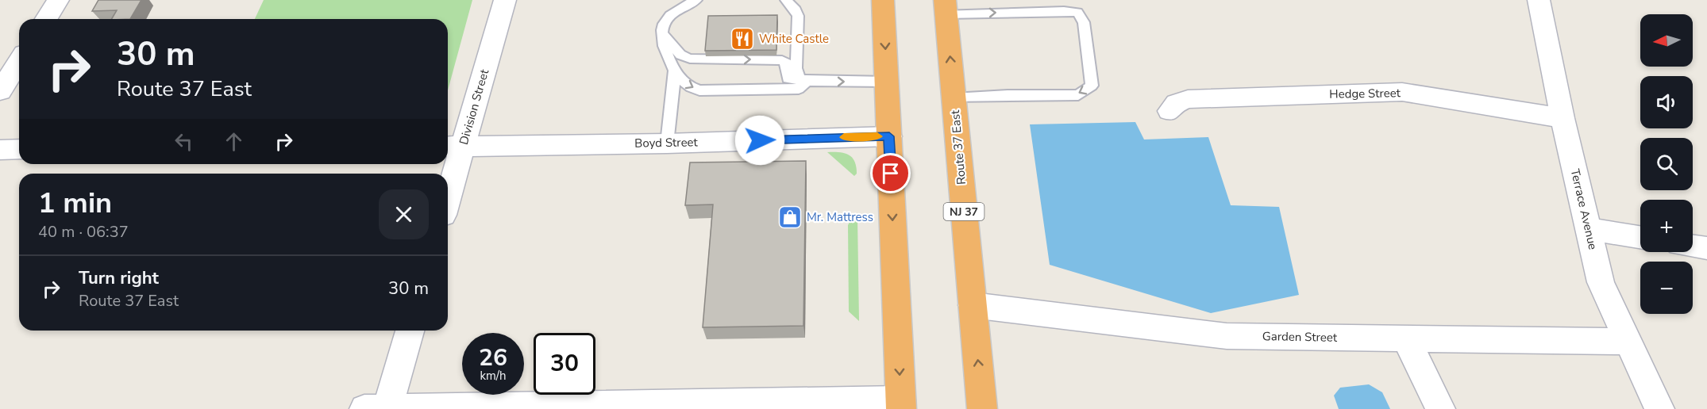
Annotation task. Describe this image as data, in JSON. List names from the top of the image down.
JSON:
{
  "streets": {
    "highway": ["Route 37 East", "NJ 37"],
    "street": [
      "Hedge Street",
      "Division Street",
      "Boyd Street",
      "Terrace Avenue",
      "Garden Street"
    ]
  },
  "crossings": [
    ["Hedge Street", "Terrace Avenue"],
    ["Division Street", "Boyd Street"],
    ["Route 37 East", "Garden Street"],
    ["Terrace Avenue", "Garden Street"]
  ],
  "places": {
    "restaurant": ["White Castle"],
    "shop": ["Mr. Mattress"]
  },
  "north": "left",
  "page": {
    "map_buttons": ["+", "−"],
    "turn": ["30 m", "Route 37 East"],
    "heading": ["1 min", "40 m · 06:37"],
    "list": [
      {
        "name": "Turn right",
        "note": "Route 37 East",
        "value": "30 m"
      }
    ],
    "speed": "26 km/h",
    "limit": "30"
  }
}
